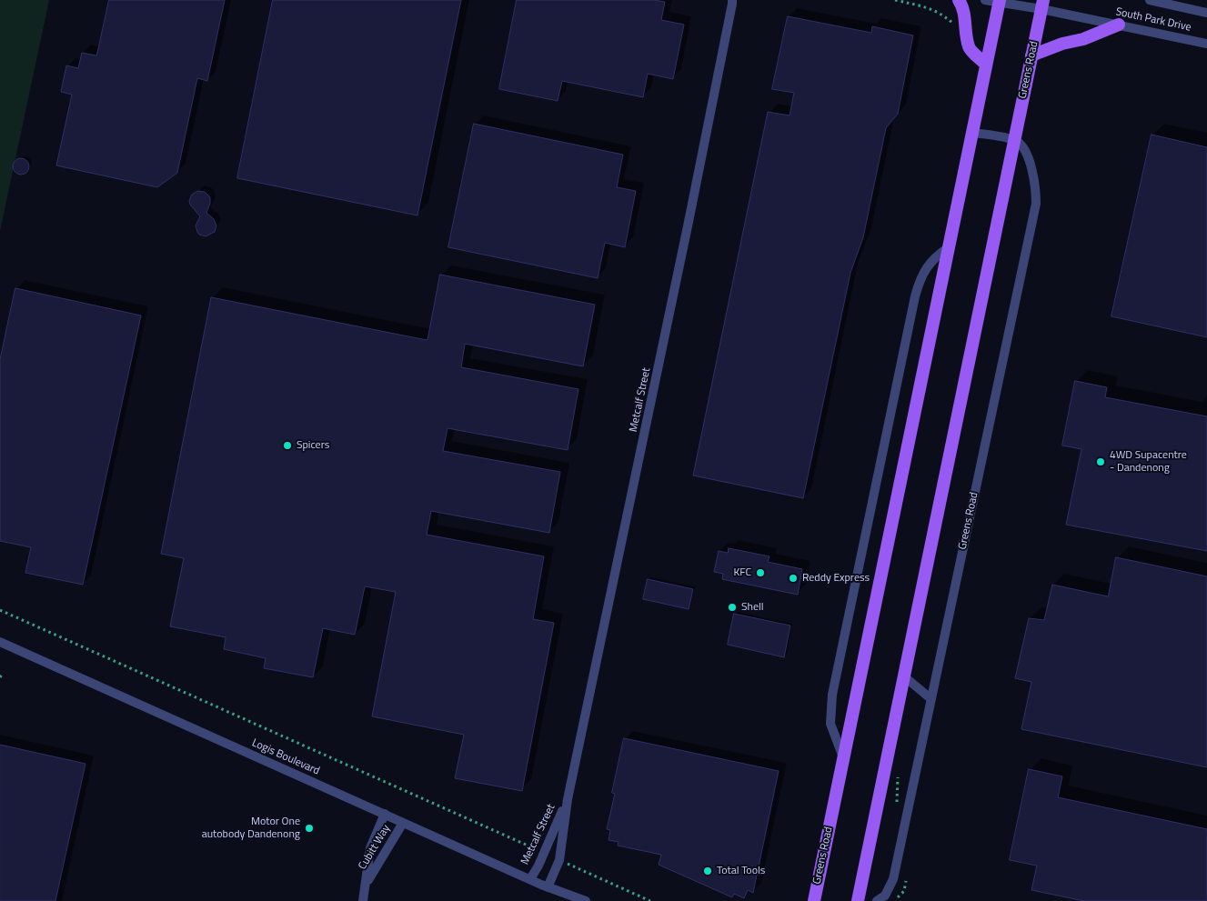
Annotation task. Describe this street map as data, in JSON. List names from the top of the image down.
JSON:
{
  "streets": {
    "main road": ["Greens Road"],
    "street": [
      "South Park Drive",
      "Metcalf Street",
      "Logis Boulevard",
      "Cubitt Way"
    ]
  },
  "crossings": [
    ["South Park Drive", "Greens Road"],
    ["Metcalf Street", "Logis Boulevard"],
    ["Logis Boulevard", "Cubitt Way"]
  ],
  "places": [
    "Spicers",
    "4WD Supacentre - Dandenong",
    "KFC",
    "Reddy Express",
    "Shell",
    "Motor One autobody Dandenong",
    "Total Tools"
  ]
}
